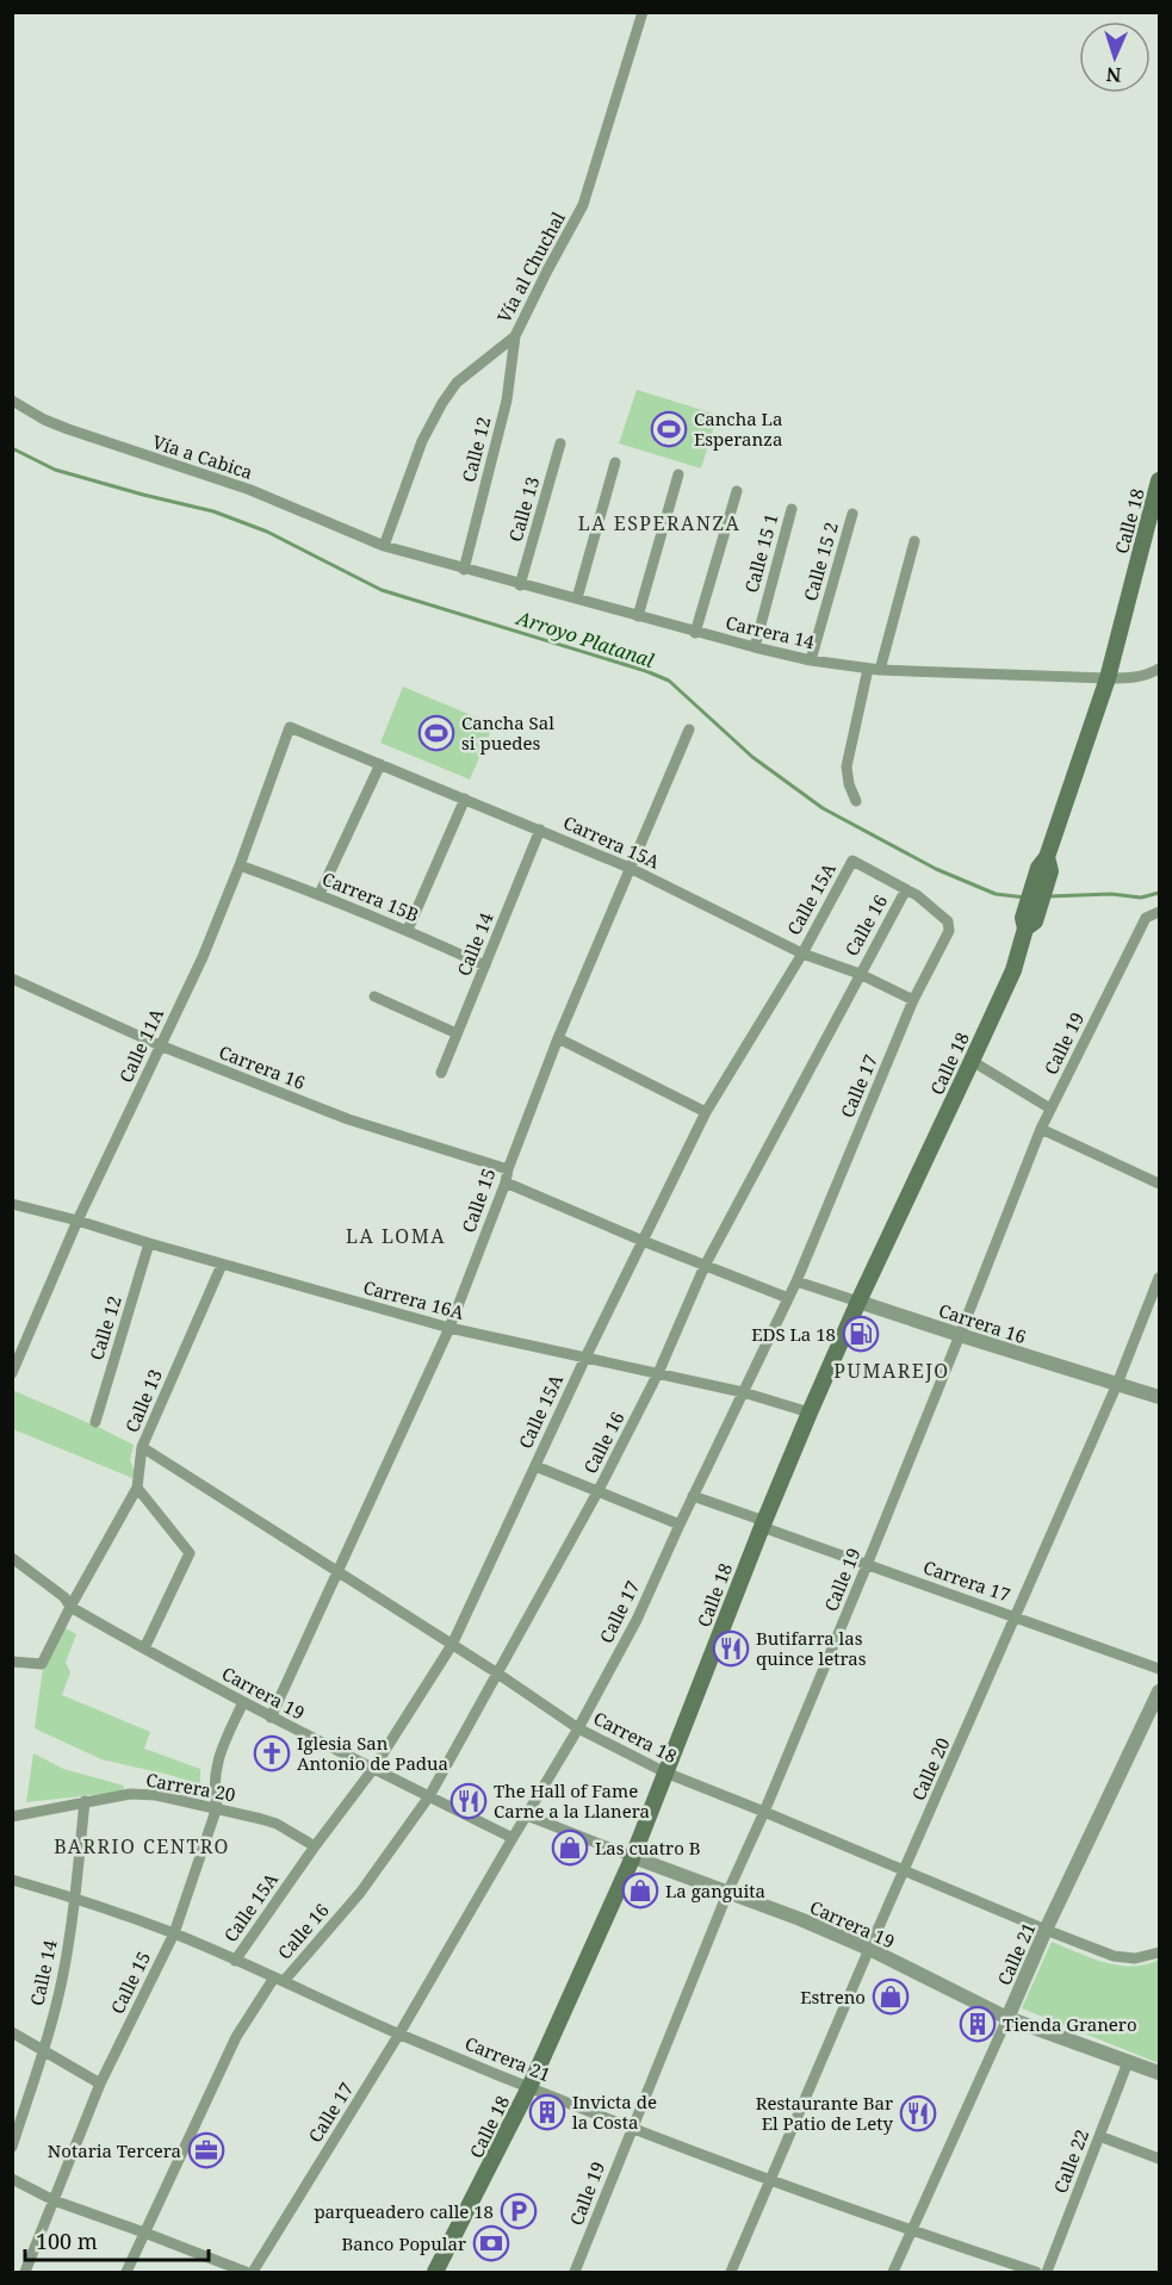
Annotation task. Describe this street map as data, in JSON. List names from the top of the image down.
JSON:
{
  "streets": {
    "main road": ["Calle 18"],
    "street": [
      "Vía al Chuchal",
      "Calle 12",
      "Vía a Cabica",
      "Calle 13",
      "Calle 15 1",
      "Calle 15 2",
      "Carrera 14",
      "Carrera 15A",
      "Carrera 15B",
      "Calle 15A",
      "Calle 16",
      "Calle 14",
      "Calle 19",
      "Calle 11A",
      "Carrera 16",
      "Calle 17",
      "Calle 15",
      "Carrera 16A",
      "Carrera 17",
      "Carrera 19",
      "Carrera 18",
      "Calle 20",
      "Carrera 20",
      "Calle 21",
      "Carrera 21",
      "Calle 22"
    ]
  },
  "crossings": [
    ["Vía al Chuchal", "Calle 12"],
    ["Vía al Chuchal", "Vía a Cabica"],
    ["Vía al Chuchal", "Carrera 14"],
    ["Calle 12", "Carrera 14"],
    ["Calle 12", "Carrera 16A"],
    ["Vía a Cabica", "Carrera 14"],
    ["Calle 13", "Carrera 14"],
    ["Calle 13", "Carrera 16A"],
    ["Calle 13", "Carrera 19"],
    ["Calle 13", "Carrera 18"],
    ["Calle 18", "Carrera 14"],
    ["Calle 18", "Carrera 16"],
    ["Calle 18", "Carrera 16A"],
    ["Calle 18", "Carrera 17"],
    ["Calle 18", "Carrera 19"],
    ["Calle 18", "Carrera 18"],
    ["Calle 18", "Carrera 21"],
    ["Calle 15 1", "Carrera 14"],
    ["Calle 15 2", "Carrera 14"],
    ["Carrera 15A", "Calle 15A"],
    ["Carrera 15A", "Calle 16"],
    ["Carrera 15A", "Calle 14"],
    ["Carrera 15A", "Calle 11A"],
    ["Carrera 15A", "Calle 17"],
    ["Carrera 15A", "Calle 15"],
    ["Carrera 15B", "Calle 14"],
    ["Carrera 15B", "Calle 11A"],
    ["Calle 15A", "Calle 16"],
    ["Calle 15A", "Calle 17"],
    ["Calle 15A", "Carrera 16A"],
    ["Calle 15A", "Carrera 19"],
    ["Calle 15A", "Carrera 18"],
    ["Calle 15A", "Carrera 20"],
    ["Calle 15A", "Carrera 21"],
    ["Calle 16", "Calle 17"],
    ["Calle 16", "Carrera 16A"],
    ["Calle 16", "Carrera 19"],
    ["Calle 16", "Carrera 18"],
    ["Calle 16", "Carrera 21"],
    ["Calle 14", "Carrera 20"],
    ["Calle 14", "Carrera 21"],
    ["Calle 19", "Carrera 16"],
    ["Calle 19", "Carrera 17"],
    ["Calle 19", "Carrera 19"],
    ["Calle 19", "Carrera 18"],
    ["Calle 19", "Carrera 21"],
    ["Calle 11A", "Carrera 16"],
    ["Calle 11A", "Carrera 16A"],
    ["Carrera 16", "Calle 17"],
    ["Carrera 16", "Calle 15"],
    ["Carrera 16", "Calle 20"],
    ["Calle 17", "Carrera 16A"],
    ["Calle 17", "Carrera 17"],
    ["Calle 17", "Carrera 19"],
    ["Calle 17", "Carrera 18"],
    ["Calle 17", "Carrera 21"],
    ["Calle 15", "Carrera 16A"],
    ["Calle 15", "Carrera 19"],
    ["Calle 15", "Carrera 18"],
    ["Calle 15", "Carrera 20"],
    ["Calle 15", "Carrera 21"],
    ["Carrera 17", "Calle 20"],
    ["Carrera 19", "Calle 20"],
    ["Carrera 19", "Calle 21"],
    ["Carrera 19", "Calle 22"],
    ["Carrera 18", "Calle 20"],
    ["Carrera 18", "Calle 21"],
    ["Calle 20", "Carrera 21"],
    ["Calle 21", "Carrera 21"]
  ],
  "districts": [
    "LA ESPERANZA",
    "LA LOMA",
    "PUMAREJO",
    "BARRIO CENTRO"
  ],
  "water": ["Arroyo Platanal"],
  "places": {
    "sports": ["Cancha La Esperanza", "Cancha Sal si puedes"],
    "fuel station": ["EDS La 18"],
    "restaurant": ["Butifarra las quince letras", "The Hall of Fame Carne a la Llanera", "Restaurante Bar El Patio de Lety"],
    "church": ["Iglesia San Antonio de Padua"],
    "shop": ["Las cuatro B", "La ganguita", "Estreno"],
    "building": ["Tienda Granero", "Invicta de la Costa"],
    "office": ["Notaria Tercera"],
    "parking": ["parqueadero calle 18"],
    "bank": ["Banco Popular"]
  },
  "scale_bar": "100 m",
  "north": "bottom"
}
